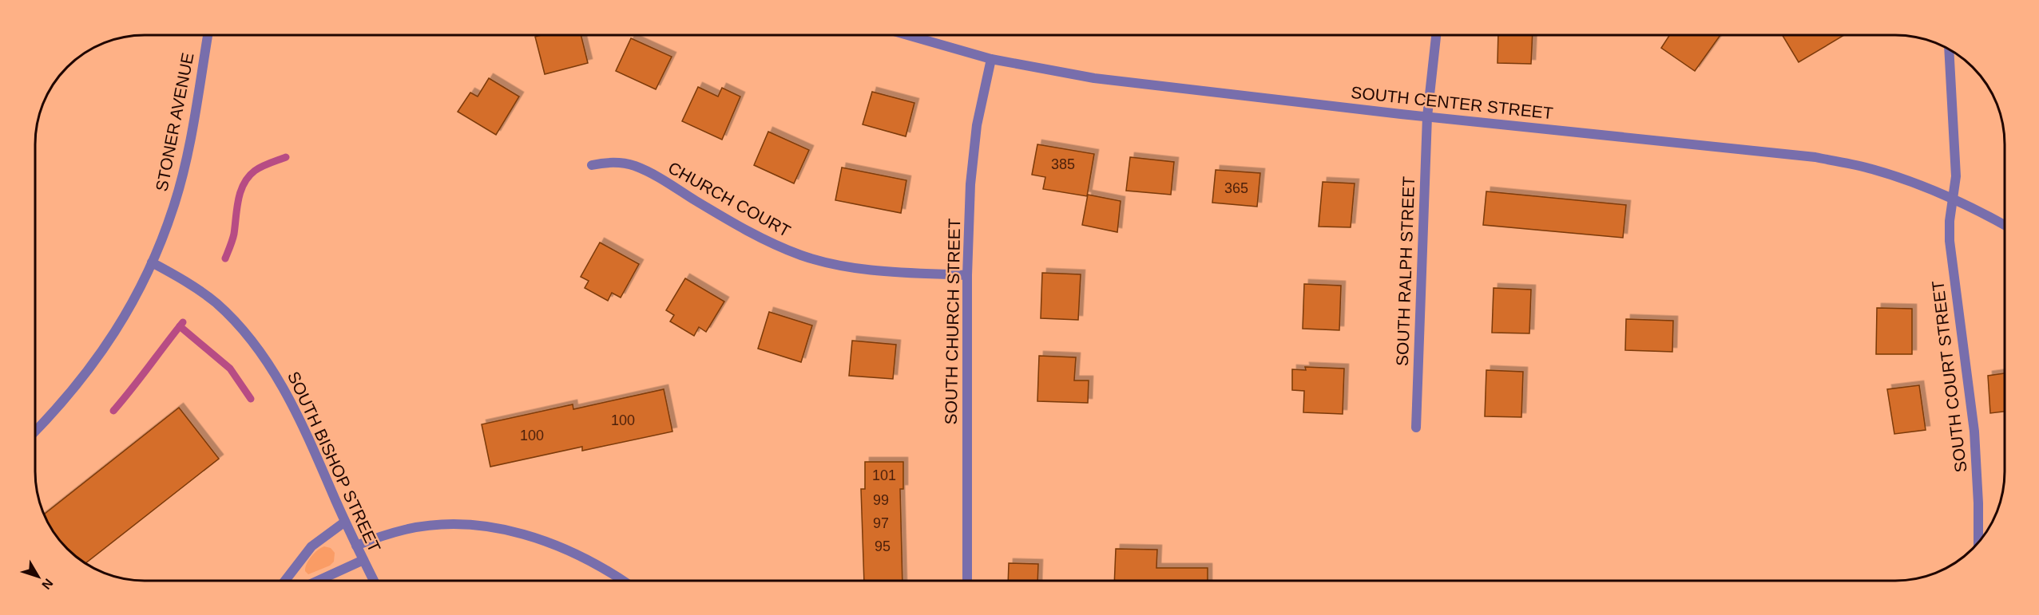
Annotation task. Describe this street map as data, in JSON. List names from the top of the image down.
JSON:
{
  "streets": {
    "street": [
      "SOUTH CENTER STREET",
      "STONER AVENUE",
      "CHURCH COURT",
      "SOUTH RALPH STREET",
      "SOUTH CHURCH STREET",
      "SOUTH COURT STREET",
      "SOUTH BISHOP STREET"
    ]
  },
  "crossings": [
    ["SOUTH CENTER STREET", "SOUTH RALPH STREET"],
    ["SOUTH CENTER STREET", "SOUTH CHURCH STREET"],
    ["SOUTH CENTER STREET", "SOUTH COURT STREET"],
    ["STONER AVENUE", "SOUTH BISHOP STREET"],
    ["CHURCH COURT", "SOUTH CHURCH STREET"]
  ],
  "house_numbers": [
    "385",
    "365",
    "100",
    "100",
    "101",
    "99",
    "97",
    "95"
  ],
  "north": "bottom right"
}
